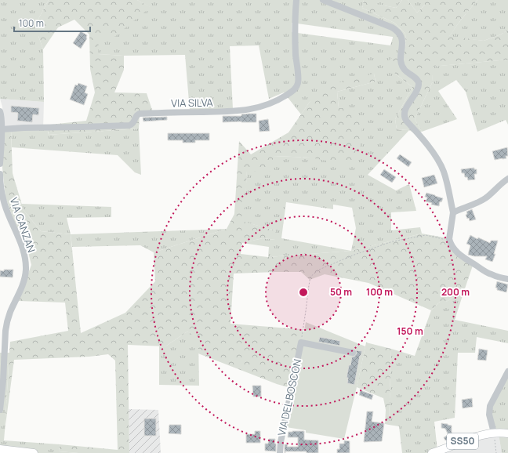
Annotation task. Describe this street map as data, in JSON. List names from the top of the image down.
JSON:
{
  "streets": {
    "main road": ["SS50"],
    "street": ["VIA SILVA", "VIA CANZAN", "VIA DEL BOSCON"]
  },
  "scale_bar": "100 m",
  "rings": [
    "50 m",
    "100 m",
    "200 m",
    "150 m"
  ]
}
